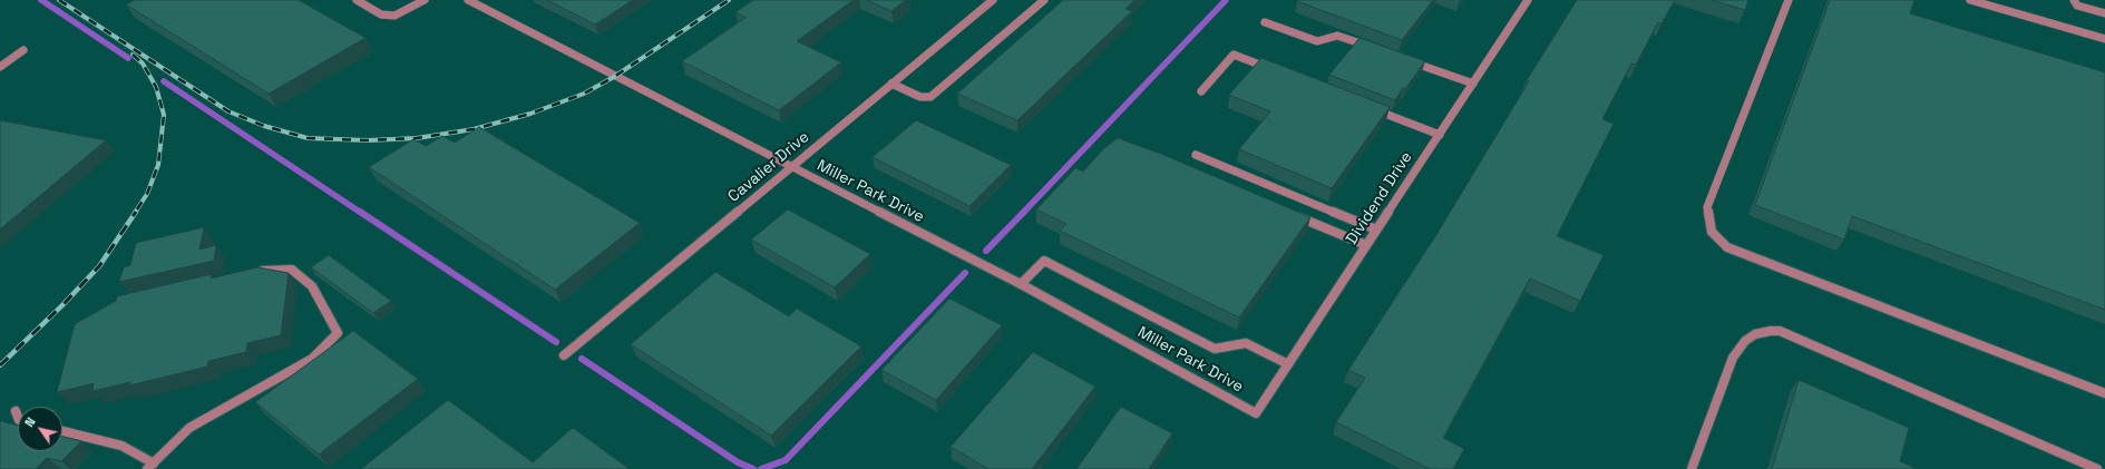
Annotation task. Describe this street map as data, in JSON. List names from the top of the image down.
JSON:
{
  "streets": {
    "street": ["Cavalier Drive", "Miller Park Drive", "Dividend Drive"]
  },
  "crossings": [
    ["Cavalier Drive", "Miller Park Drive"],
    ["Miller Park Drive", "Dividend Drive"]
  ],
  "north": "top left"
}
